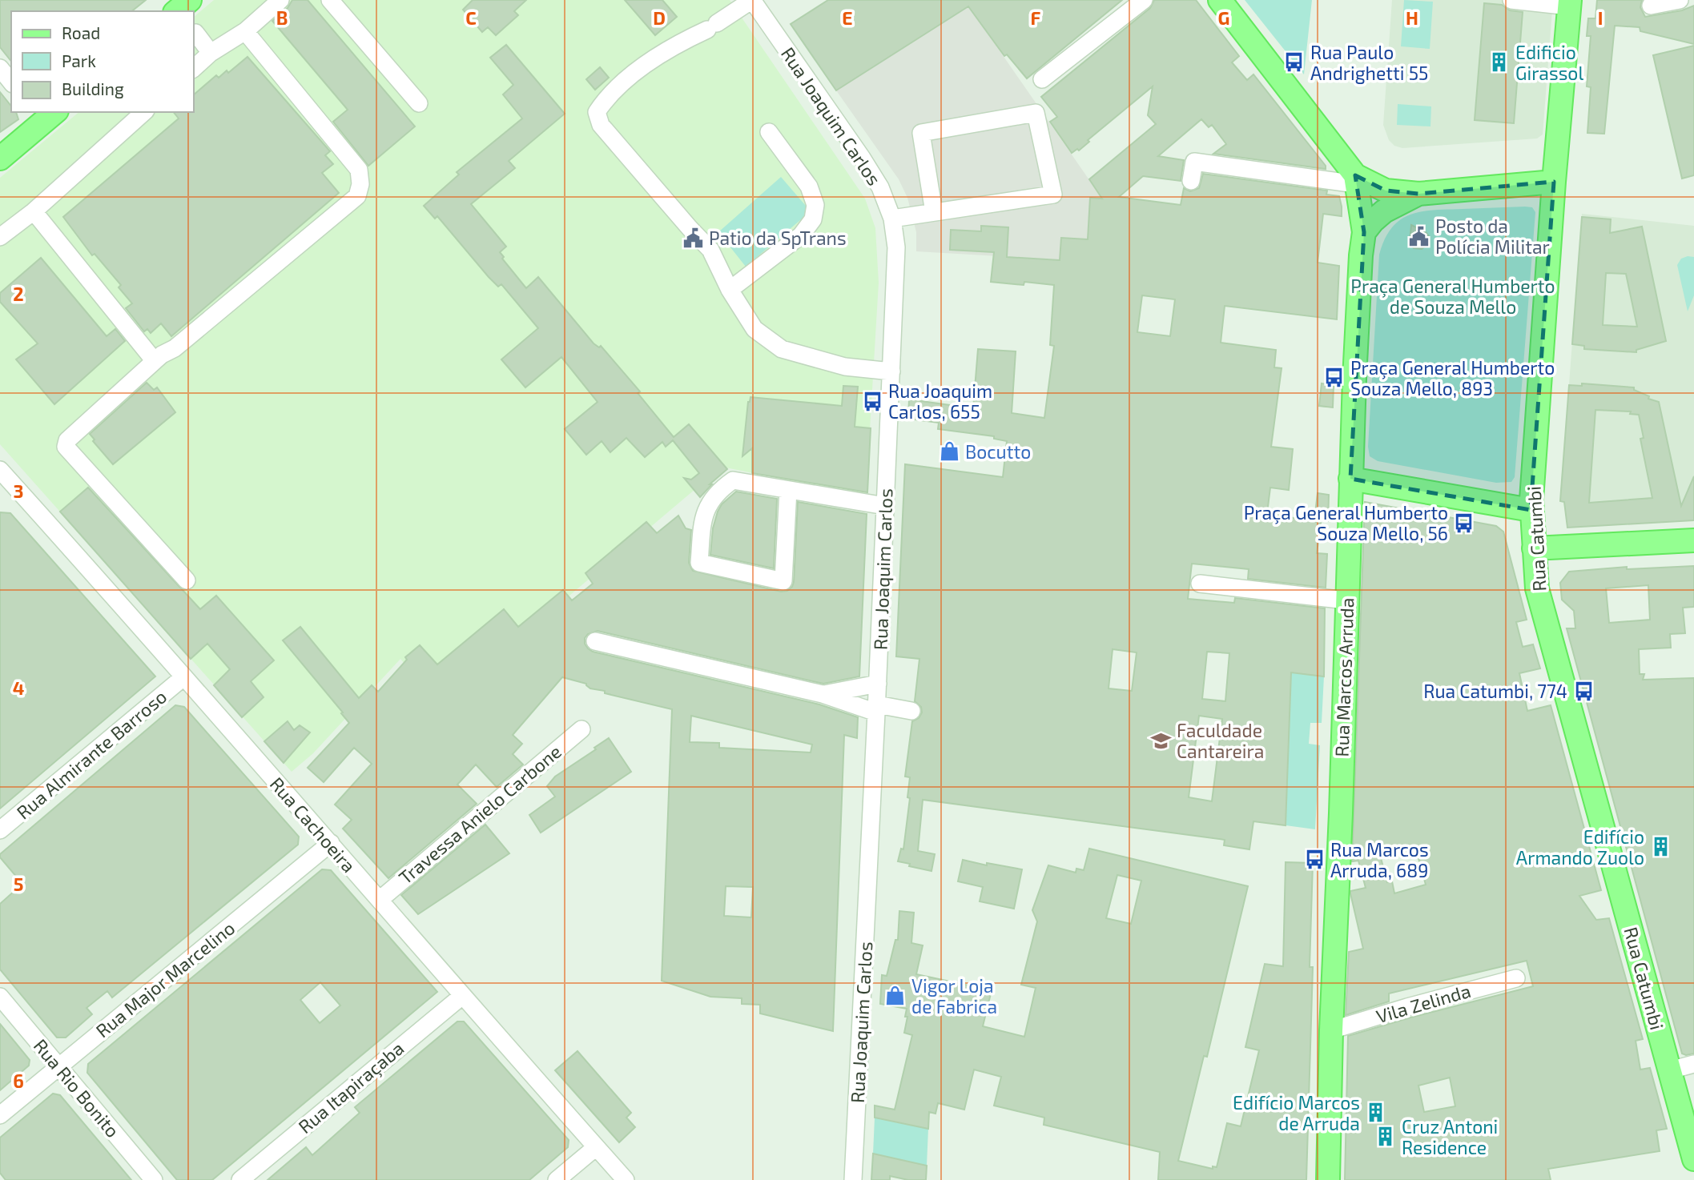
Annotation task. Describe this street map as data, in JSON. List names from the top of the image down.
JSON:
{
  "streets": {
    "main road": ["Rua Catumbi", "Rua Marcos Arruda"],
    "street": [
      "Rua Joaquim Carlos",
      "Rua Almirante Barroso",
      "Travessa Anielo Carbone",
      "Rua Cachoeira",
      "Rua Major Marcelino",
      "Vila Zelinda",
      "Rua Itapiraçaba",
      "Rua Rio Bonito"
    ]
  },
  "crossings": [
    ["Rua Marcos Arruda", "Vila Zelinda"],
    ["Rua Almirante Barroso", "Rua Cachoeira"],
    ["Travessa Anielo Carbone", "Rua Cachoeira"],
    ["Rua Cachoeira", "Rua Major Marcelino"],
    ["Rua Cachoeira", "Rua Itapiraçaba"],
    ["Rua Major Marcelino", "Rua Rio Bonito"]
  ],
  "parks": ["Praça General Humberto de Souza Mello"],
  "places": {
    "bus stop": [
      "Rua Paulo Andrighetti 55",
      "Praça General Humberto Souza Mello, 893",
      "Rua Joaquim Carlos, 655",
      "Praça General Humberto Souza Mello, 56",
      "Rua Catumbi, 774",
      "Rua Marcos Arruda, 689"
    ],
    "building": [
      "Edificio Girassol",
      "Edifício Armando Zuolo",
      "Edifício Marcos de Arruda",
      "Cruz Antoni Residence"
    ],
    "public building": ["Posto da Polícia Militar", "Patio da SpTrans"],
    "shop": ["Bocutto", "Vigor Loja de Fabrica"],
    "school or university": ["Faculdade Cantareira"]
  },
  "legend": ["Road", "Park", "Building"],
  "grid": {
    "columns": [
      "B",
      "C",
      "D",
      "E",
      "F",
      "G",
      "H",
      "I"
    ],
    "rows": [
      "2",
      "3",
      "4",
      "5",
      "6"
    ]
  }
}
